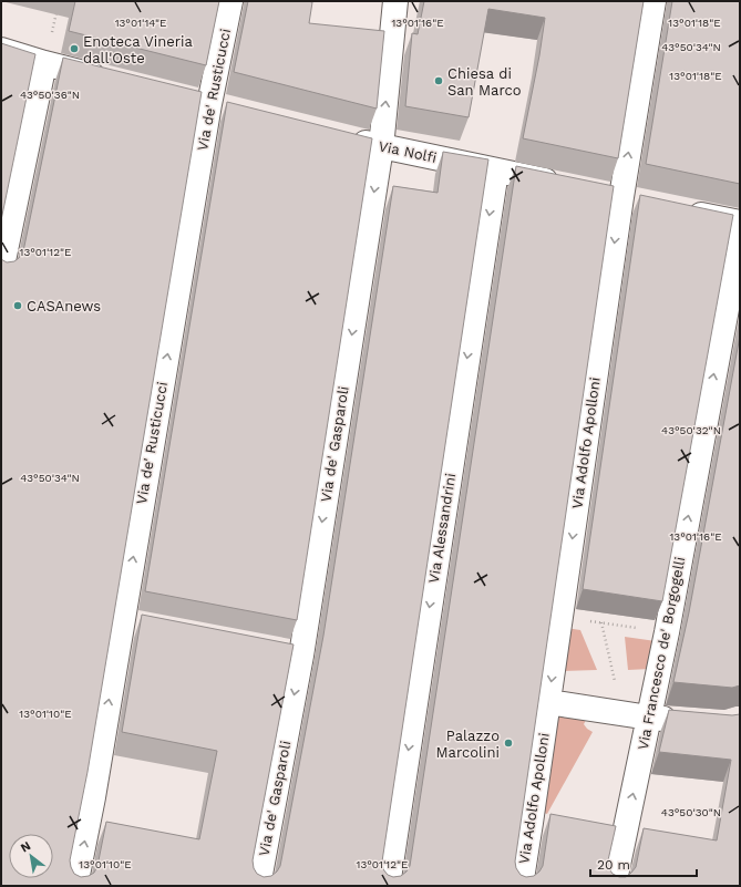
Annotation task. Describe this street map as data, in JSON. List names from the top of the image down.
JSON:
{
  "streets": {
    "street": [
      "Via de' Rusticucci",
      "Via Nolfi",
      "Via Adolfo Apolloni",
      "Via de' Gasparoli",
      "Via Alessandrini",
      "Via Francesco de' Borgogelli"
    ]
  },
  "crossings": [
    ["Via Nolfi", "Via de' Gasparoli"],
    ["Via Nolfi", "Via Alessandrini"]
  ],
  "one_way": ["Via de' Rusticucci", "Via Alessandrini", "Via Francesco de' Borgogelli"],
  "places": [
    "Enoteca Vineria dall'Oste",
    "Chiesa di San Marco",
    "CASAnews",
    "Palazzo Marcolini"
  ],
  "scale_bar": "20 m",
  "north": "top left",
  "coordinates": [
    "13°01'14\"E",
    "13°01'16\"E",
    "13°01'18\"E",
    "43°50'34\"N",
    "43°50'36\"N",
    "13°01'12\"E",
    "43°50'32\"N",
    "13°01'10\"E",
    "43°50'30\"N"
  ]
}
